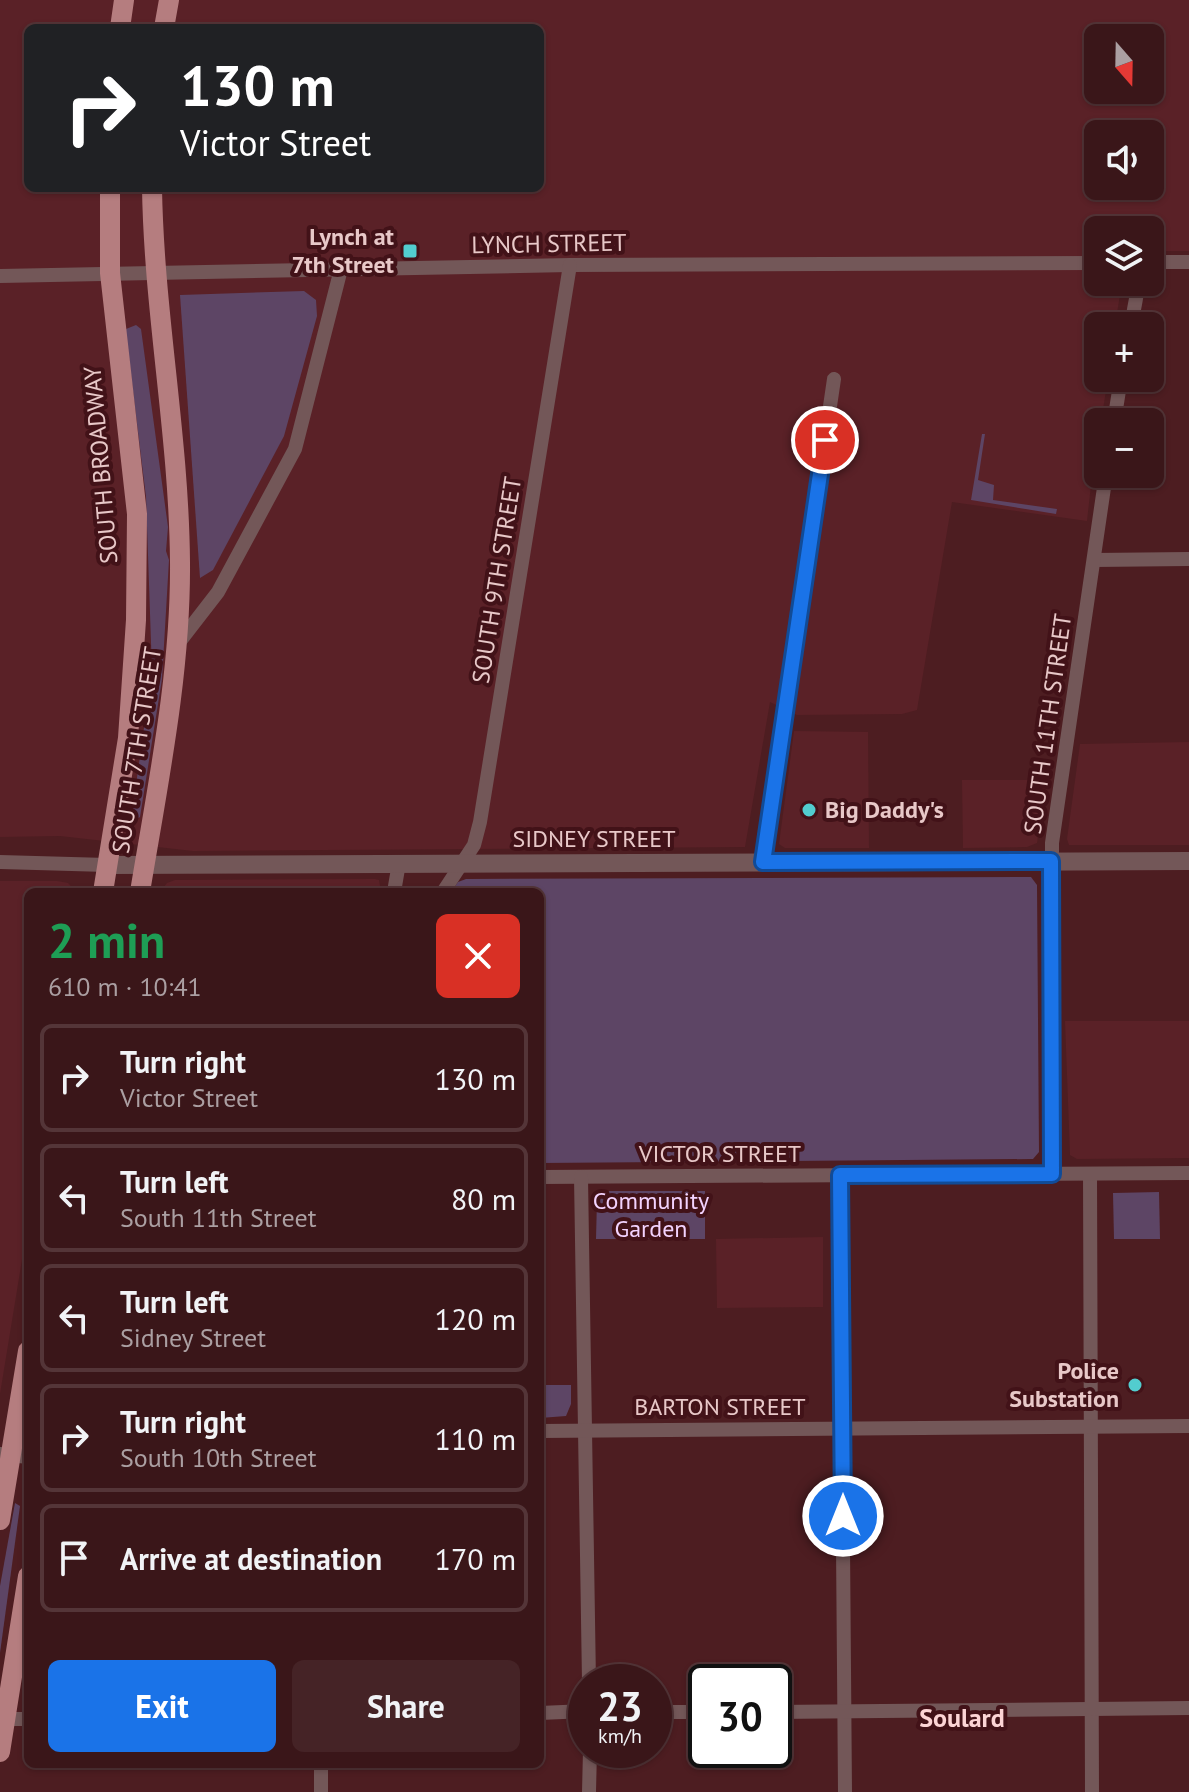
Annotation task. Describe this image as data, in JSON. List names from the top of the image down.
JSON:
{
  "streets": {
    "main road": ["SOUTH BROADWAY", "SOUTH 7TH STREET"],
    "street": [
      "LYNCH STREET",
      "SOUTH 9TH STREET",
      "SOUTH 11TH STREET",
      "SIDNEY STREET",
      "VICTOR STREET",
      "BARTON STREET"
    ]
  },
  "crossings": [
    ["LYNCH STREET", "SOUTH BROADWAY"],
    ["LYNCH STREET", "SOUTH 9TH STREET"],
    ["LYNCH STREET", "SOUTH 7TH STREET"],
    ["SOUTH BROADWAY", "SOUTH 7TH STREET"],
    ["SOUTH 9TH STREET", "SIDNEY STREET"],
    ["SOUTH 11TH STREET", "SIDNEY STREET"],
    ["SOUTH 11TH STREET", "VICTOR STREET"],
    ["SOUTH 7TH STREET", "SIDNEY STREET"]
  ],
  "districts": ["Soulard"],
  "parks": ["Community Garden"],
  "places": {
    "transit": ["Lynch at 7th Street"],
    "other": ["Big Daddy's", "Police Substation"]
  },
  "north": "bottom",
  "page": {
    "map_buttons": ["+", "−"],
    "turn": ["130 m", "Victor Street"],
    "heading": ["2 min", "610 m · 10:41"],
    "list": [
      {
        "name": "Turn right",
        "note": "Victor Street",
        "value": "130 m"
      },
      {
        "name": "Turn left",
        "note": "South 11th Street",
        "value": "80 m"
      },
      {
        "name": "Turn left",
        "note": "Sidney Street",
        "value": "120 m"
      },
      {
        "name": "Turn right",
        "note": "South 10th Street",
        "value": "110 m"
      },
      {
        "name": "Arrive at destination",
        "value": "170 m"
      }
    ],
    "buttons": ["Exit", "Share"],
    "speed": "23 km/h",
    "limit": "30"
  }
}
